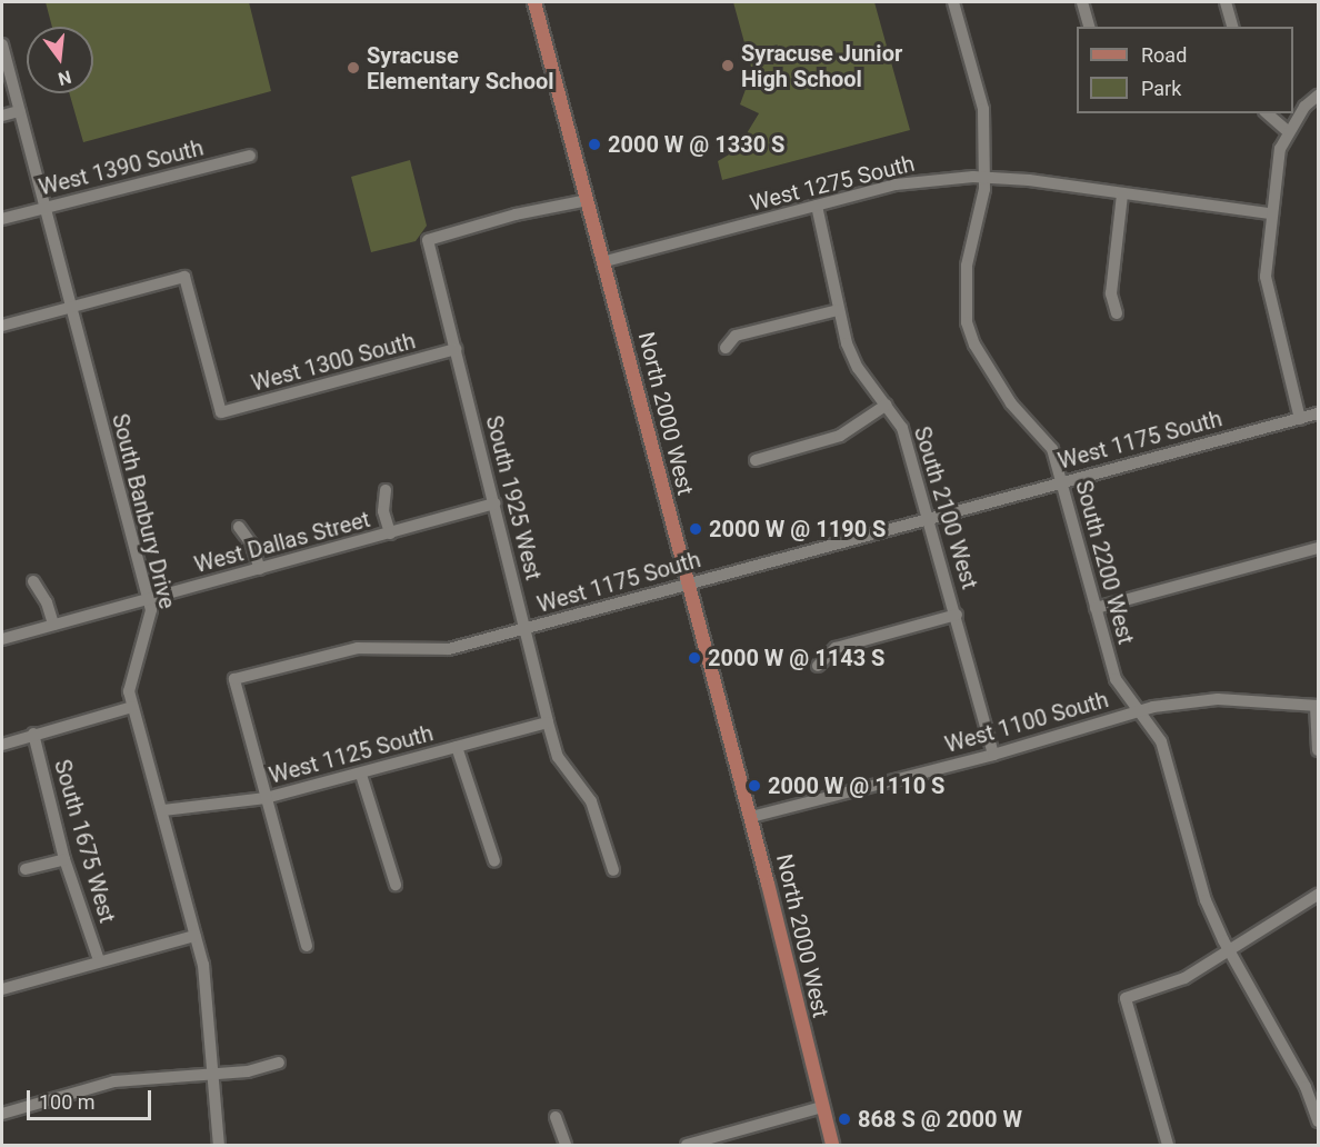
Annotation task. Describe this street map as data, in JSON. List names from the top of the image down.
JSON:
{
  "streets": {
    "main road": ["North 2000 West"],
    "street": [
      "West 1390 South",
      "West 1275 South",
      "West 1300 South",
      "West 1175 South",
      "South 1925 West",
      "South 2100 West",
      "South Banbury Drive",
      "West Dallas Street",
      "South 2200 West",
      "West 1100 South",
      "West 1125 South",
      "South 1675 West"
    ]
  },
  "crossings": [
    ["West 1390 South", "South Banbury Drive"],
    ["West 1275 South", "North 2000 West"],
    ["West 1275 South", "South 2100 West"],
    ["West 1275 South", "South 2200 West"],
    ["West 1300 South", "South 1925 West"],
    ["West 1300 South", "South Banbury Drive"],
    ["North 2000 West", "West 1175 South"],
    ["North 2000 West", "South 1925 West"],
    ["North 2000 West", "West 1100 South"],
    ["West 1175 South", "South 1925 West"],
    ["West 1175 South", "South 2100 West"],
    ["West 1175 South", "South 2200 West"],
    ["West 1175 South", "West 1125 South"],
    ["South 1925 West", "West Dallas Street"],
    ["South 1925 West", "West 1125 South"],
    ["South 2100 West", "West 1100 South"],
    ["South Banbury Drive", "West Dallas Street"],
    ["South Banbury Drive", "West 1125 South"],
    ["South 2200 West", "West 1100 South"]
  ],
  "places": [
    "Syracuse Junior High School",
    "Syracuse Elementary School",
    "2000 W @ 1330 S",
    "2000 W @ 1190 S",
    "2000 W @ 1143 S",
    "2000 W @ 1110 S",
    "868 S @ 2000 W"
  ],
  "legend": ["Road", "Park"],
  "scale_bar": "100 m",
  "north": "bottom"
}
